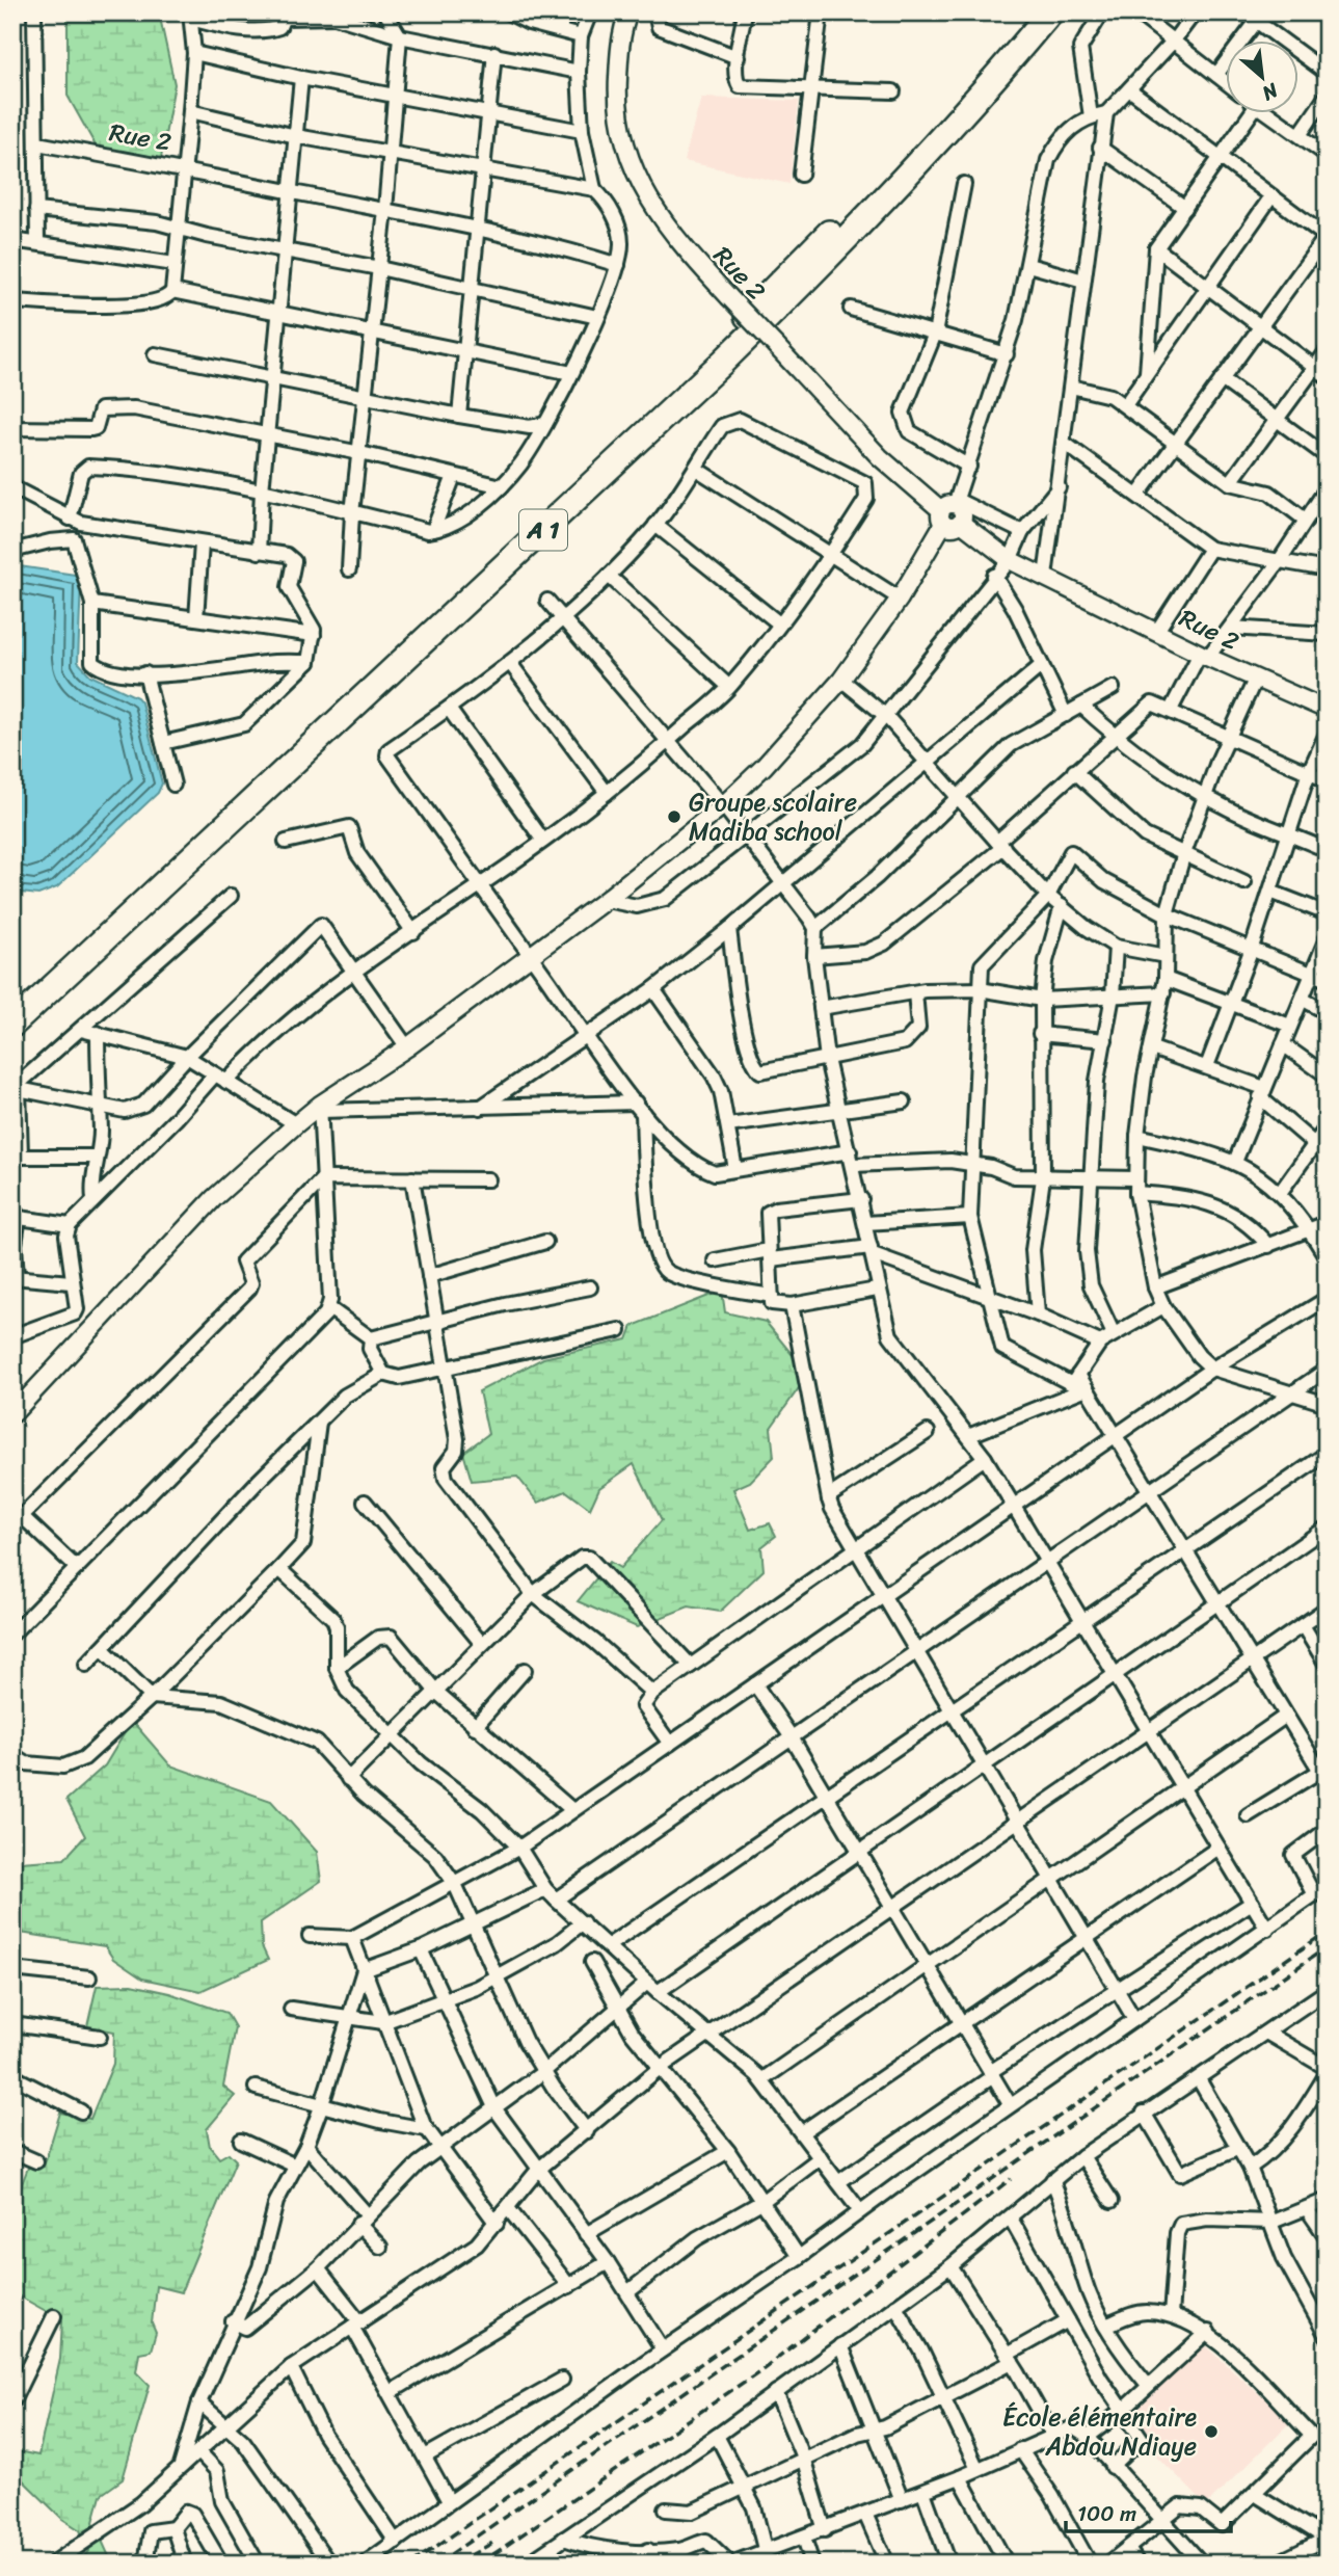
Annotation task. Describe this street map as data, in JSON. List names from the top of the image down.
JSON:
{
  "streets": {
    "highway": ["A 1"],
    "street": ["Rue 2"]
  },
  "places": ["Groupe scolaire Madiba school", "École élémentaire Abdou Ndiaye"],
  "scale_bar": "100 m",
  "north": "bottom right"
}
